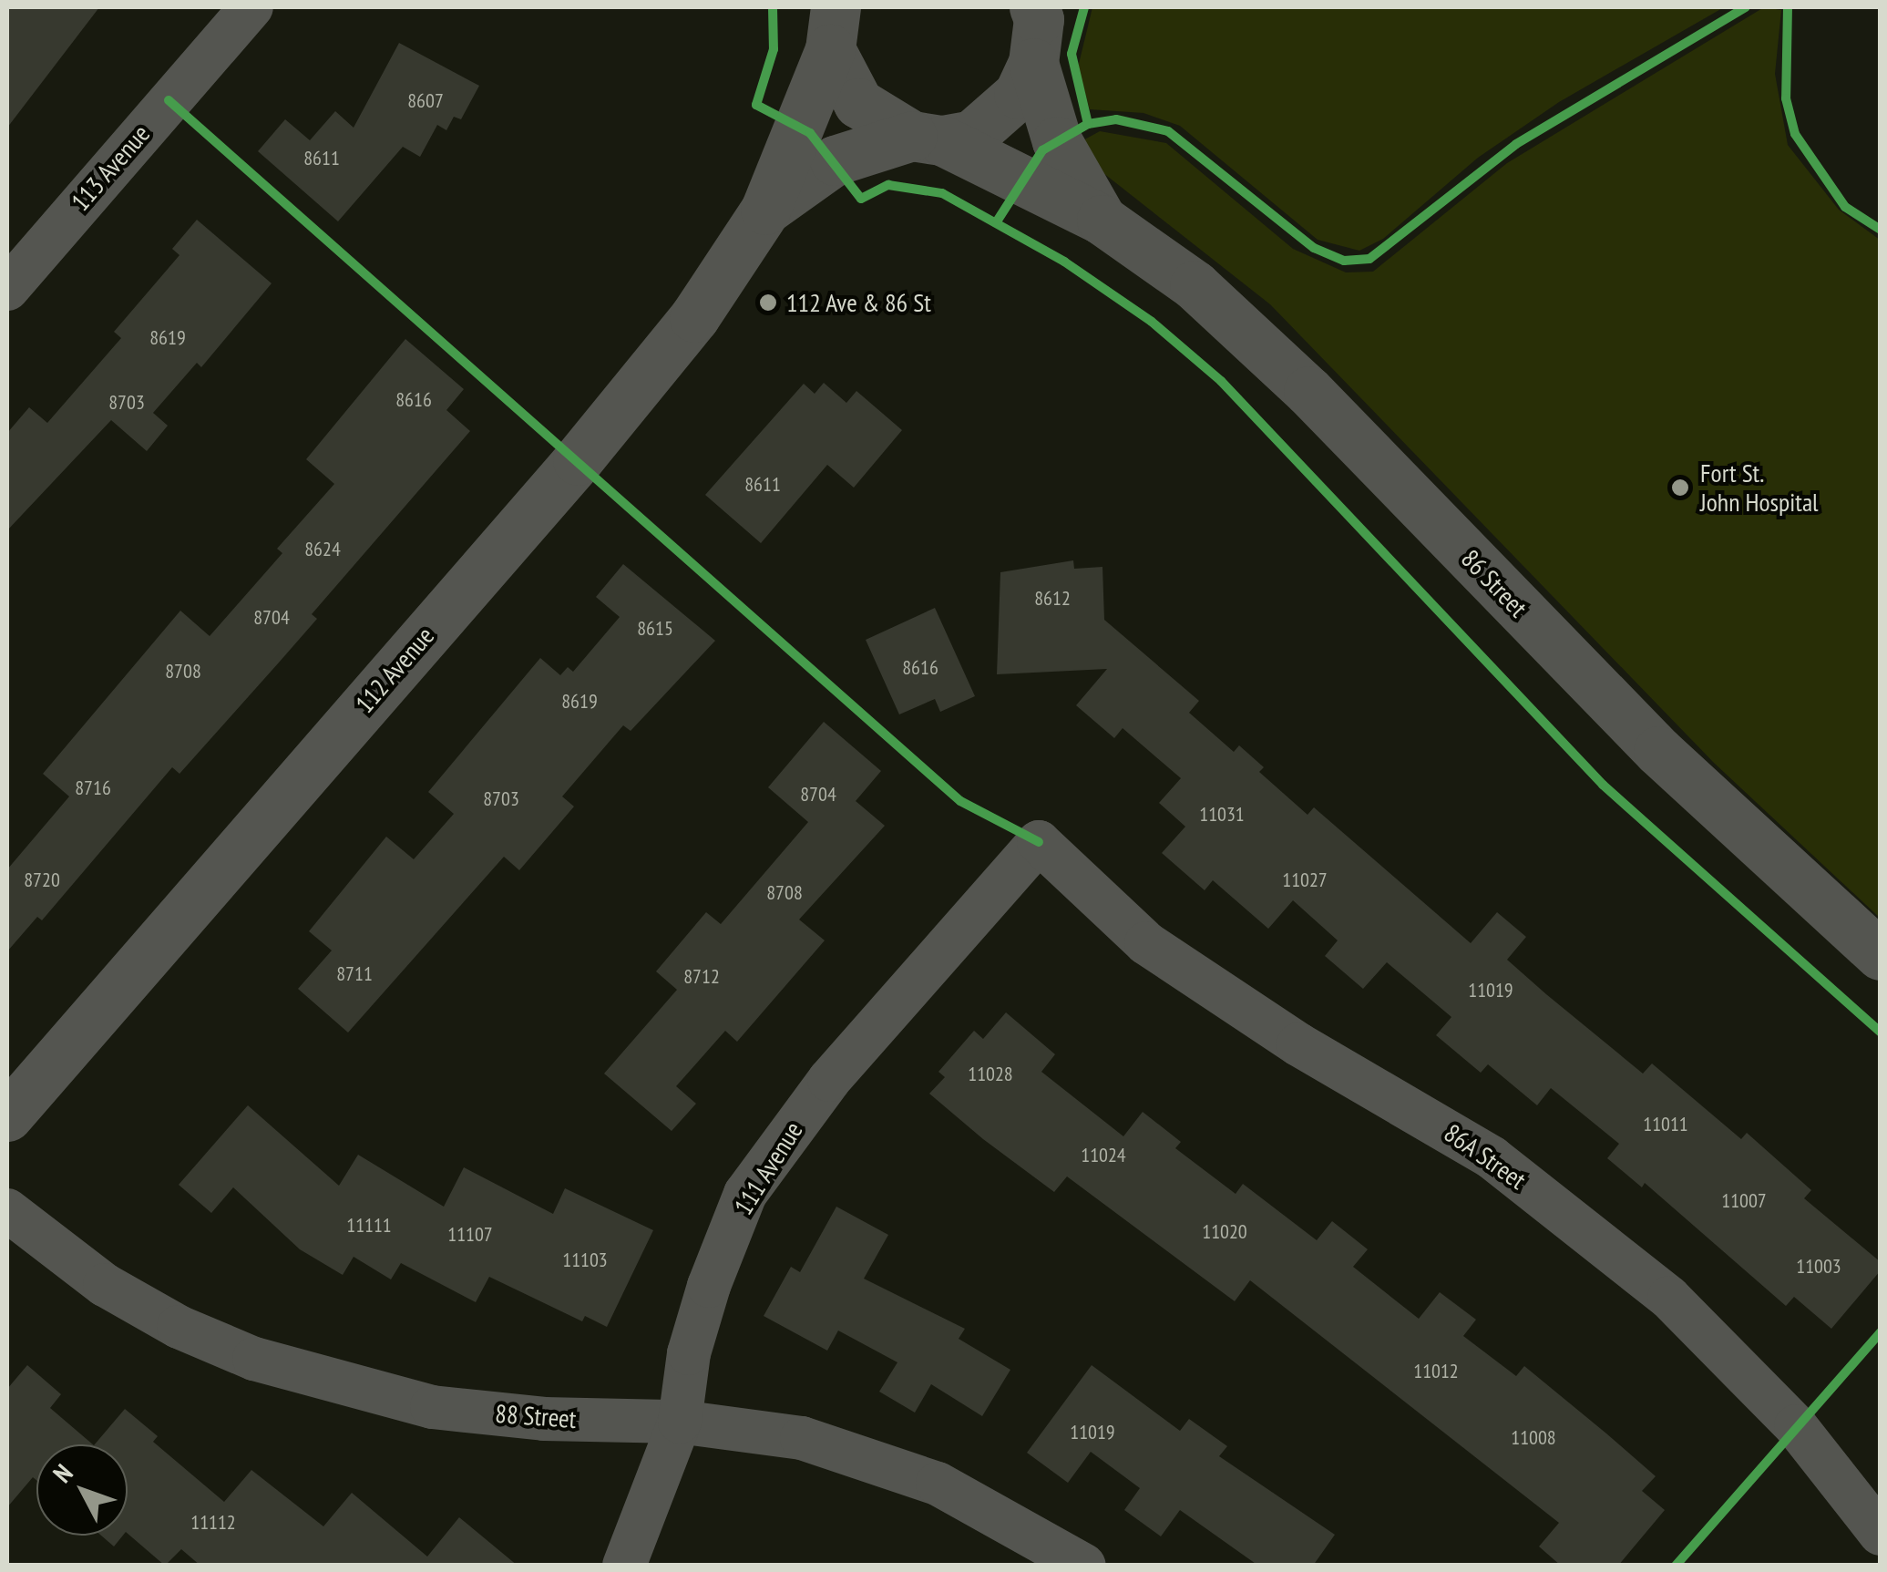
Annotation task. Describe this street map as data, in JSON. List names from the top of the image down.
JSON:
{
  "streets": {
    "street": [
      "113 Avenue",
      "86 Street",
      "112 Avenue",
      "86A Street",
      "111 Avenue",
      "88 Street"
    ]
  },
  "crossings": [
    ["86 Street", "112 Avenue"],
    ["86A Street", "111 Avenue"],
    ["111 Avenue", "88 Street"]
  ],
  "places": ["112 Ave & 86 St", "Fort St. John Hospital"],
  "house_numbers": [
    "8607",
    "8611",
    "8619",
    "8616",
    "8703",
    "8611",
    "8624",
    "8612",
    "8704",
    "8615",
    "8616",
    "8708",
    "8619",
    "8716",
    "8704",
    "8703",
    "11031",
    "8720",
    "11027",
    "8708",
    "8711",
    "8712",
    "11019",
    "11028",
    "11011",
    "11024",
    "11007",
    "11111",
    "11020",
    "11107",
    "11103",
    "11003",
    "11012",
    "11019",
    "11008",
    "11112"
  ],
  "north": "top left"
}
